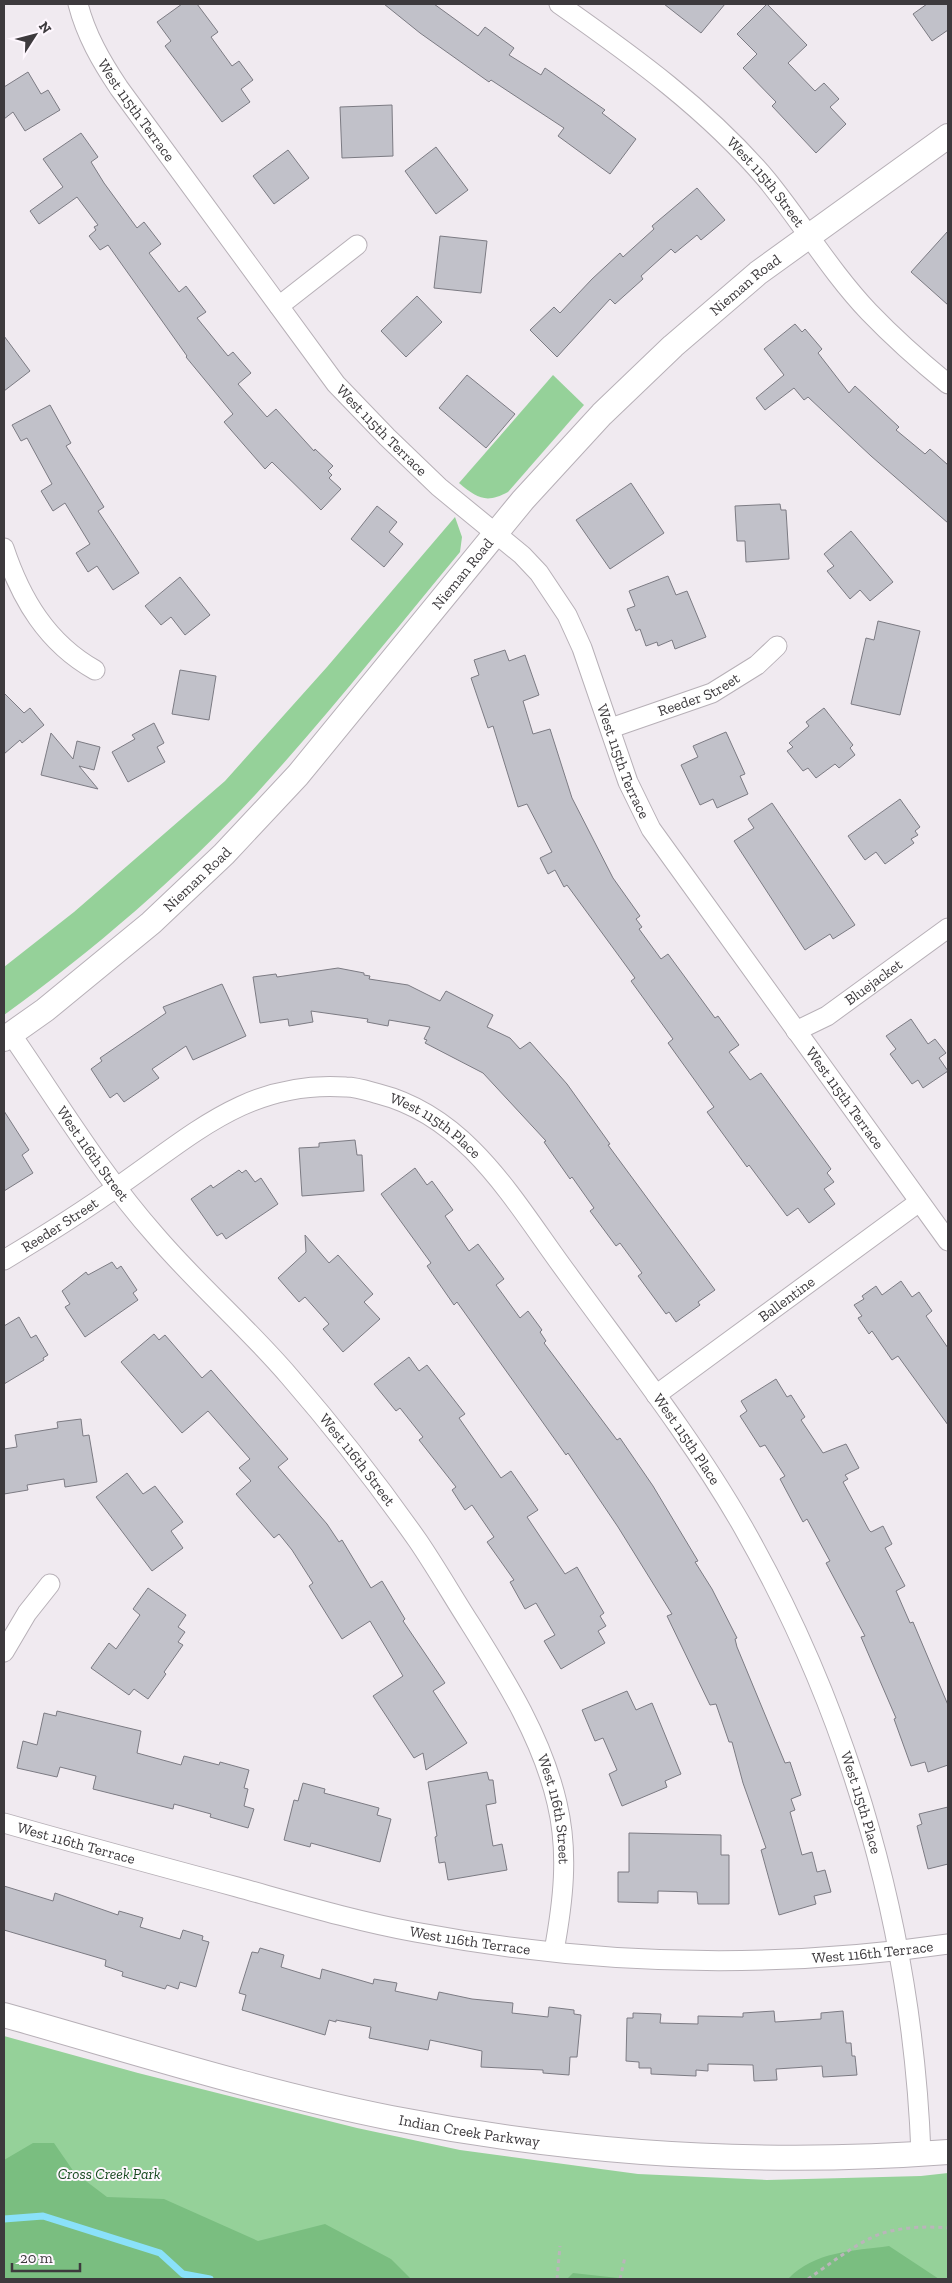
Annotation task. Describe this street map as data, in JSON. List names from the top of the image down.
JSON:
{
  "streets": {
    "street": [
      "West 115th Terrace",
      "West 115th Street",
      "Nieman Road",
      "Reeder Street",
      "Bluejacket",
      "West 115th Place",
      "West 116th Street",
      "Ballentine",
      "West 116th Terrace",
      "Indian Creek Parkway"
    ]
  },
  "crossings": [
    ["West 115th Terrace", "Nieman Road"],
    ["West 115th Terrace", "Reeder Street"],
    ["West 115th Terrace", "Bluejacket"],
    ["West 115th Terrace", "Ballentine"],
    ["West 115th Street", "Nieman Road"],
    ["Nieman Road", "West 116th Street"],
    ["Reeder Street", "West 115th Place"],
    ["Reeder Street", "West 116th Street"],
    ["West 115th Place", "West 116th Street"],
    ["West 115th Place", "Ballentine"],
    ["West 115th Place", "West 116th Terrace"],
    ["West 115th Place", "Indian Creek Parkway"],
    ["West 116th Street", "West 116th Terrace"]
  ],
  "parks": ["Cross Creek Park"],
  "scale_bar": "20 m",
  "north": "top right"
}
